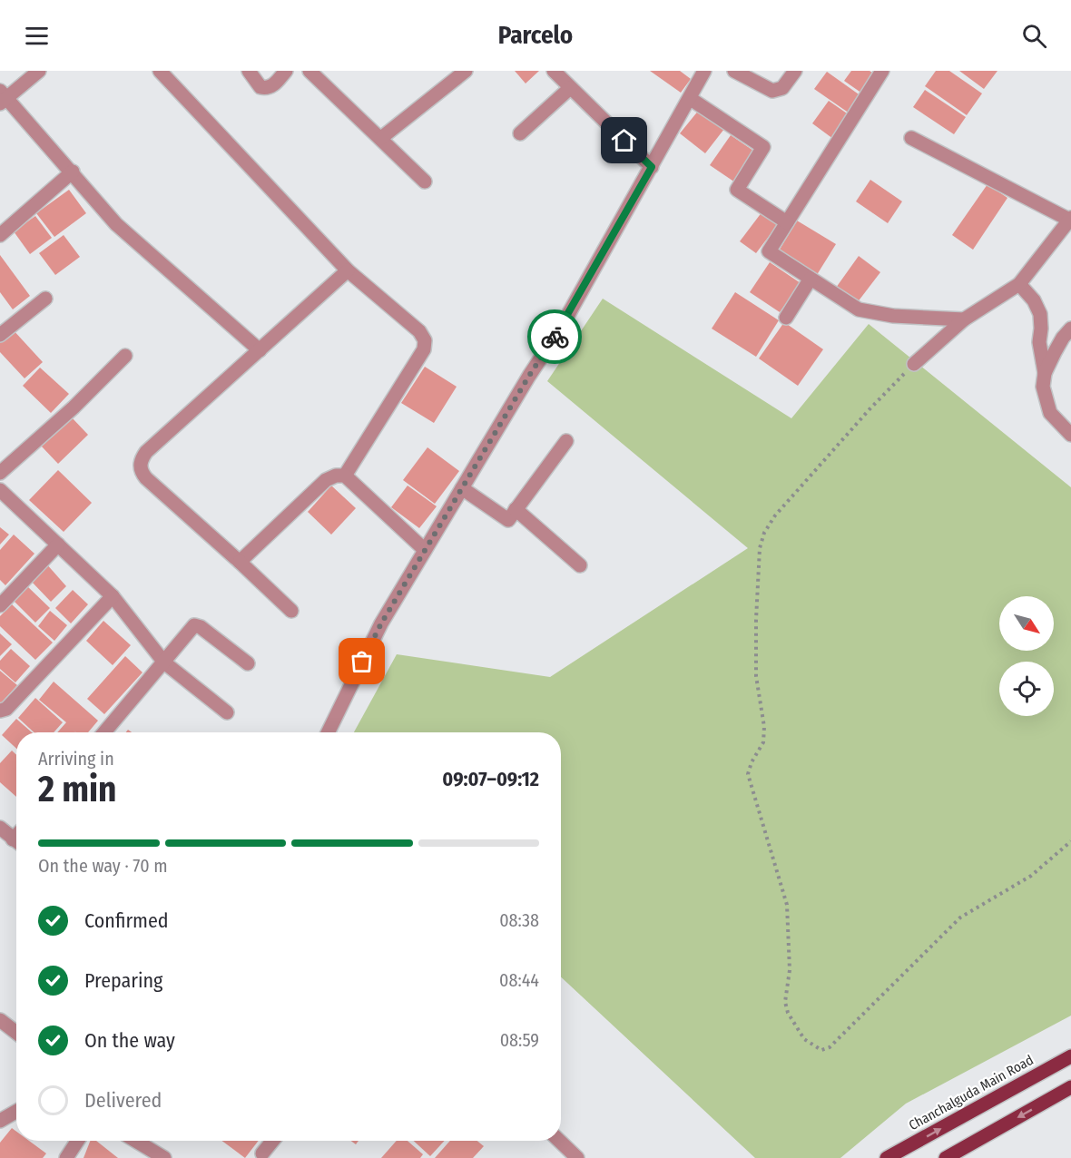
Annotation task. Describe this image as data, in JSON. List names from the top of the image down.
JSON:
{
  "streets": {
    "main road": ["Chanchalguda Main Road"]
  },
  "north": "bottom right",
  "page": {
    "header": "Parcelo",
    "heading": ["2 min", "Arriving in", "09:07–09:12"],
    "bar": "On the way · 70 m",
    "list": [
      ["Confirmed", "08:38"],
      ["Preparing", "08:44"],
      ["On the way", "08:59"],
      "Delivered"
    ]
  }
}
